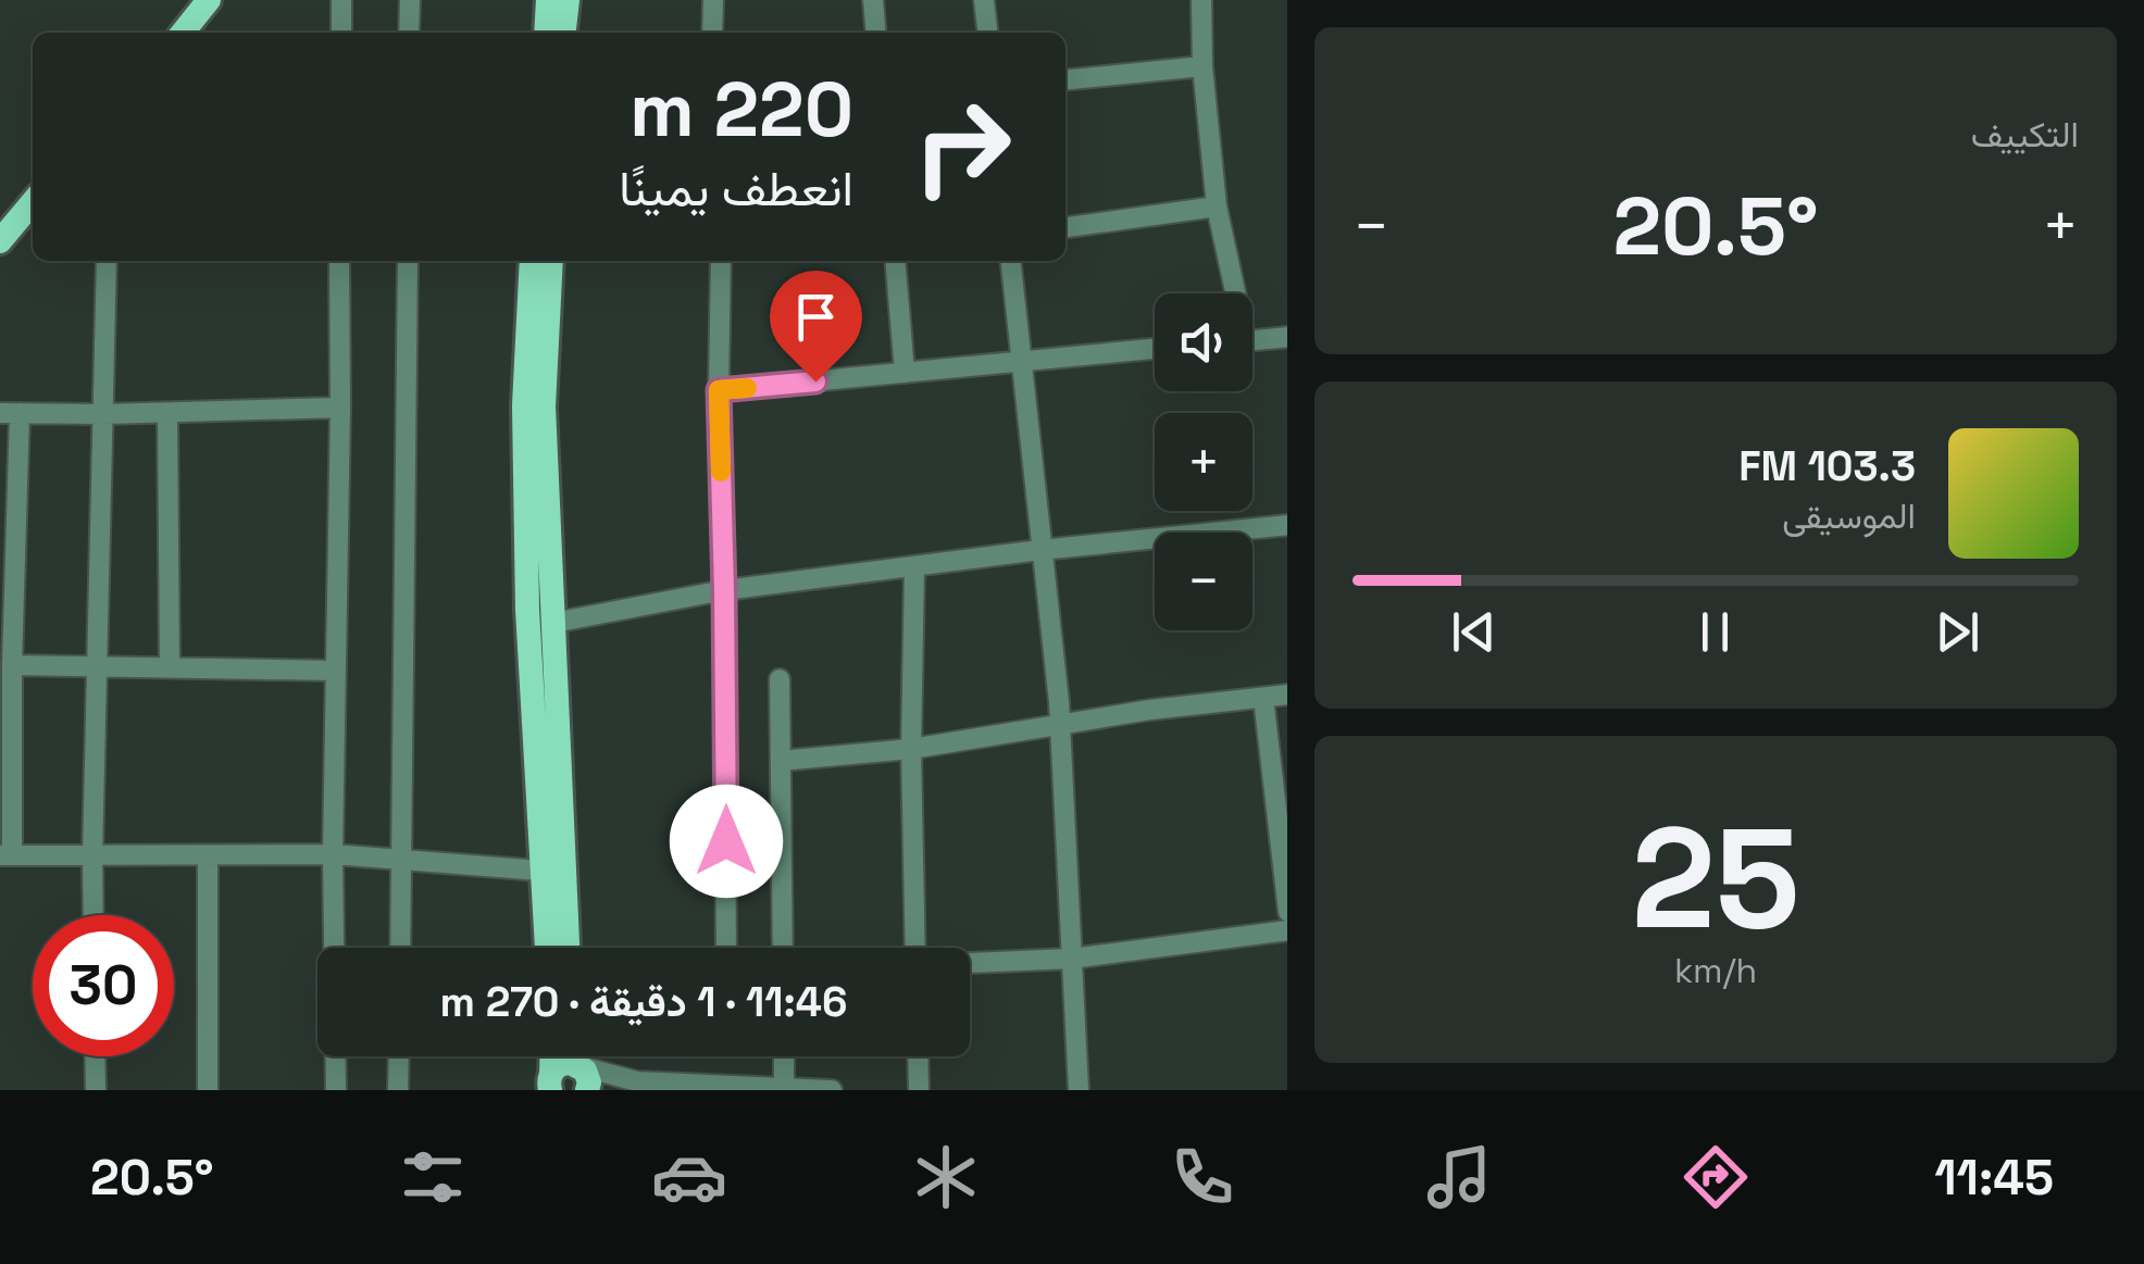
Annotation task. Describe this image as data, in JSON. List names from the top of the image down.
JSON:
{
  "page": {
    "tile": [
      "التكييف",
      ["25", "km/h"]
    ],
    "turn": ["220 m", "انعطف يمينًا"],
    "heat": ["−", "20.5°", "+"],
    "map_buttons": ["+", "−"],
    "song": ["103.3 FM", "الموسيقى"],
    "limit": "30",
    "trip": "11:46 · 1 دقيقة · 270 m",
    "tabs": ["11:45", "20.5°"]
  }
}
